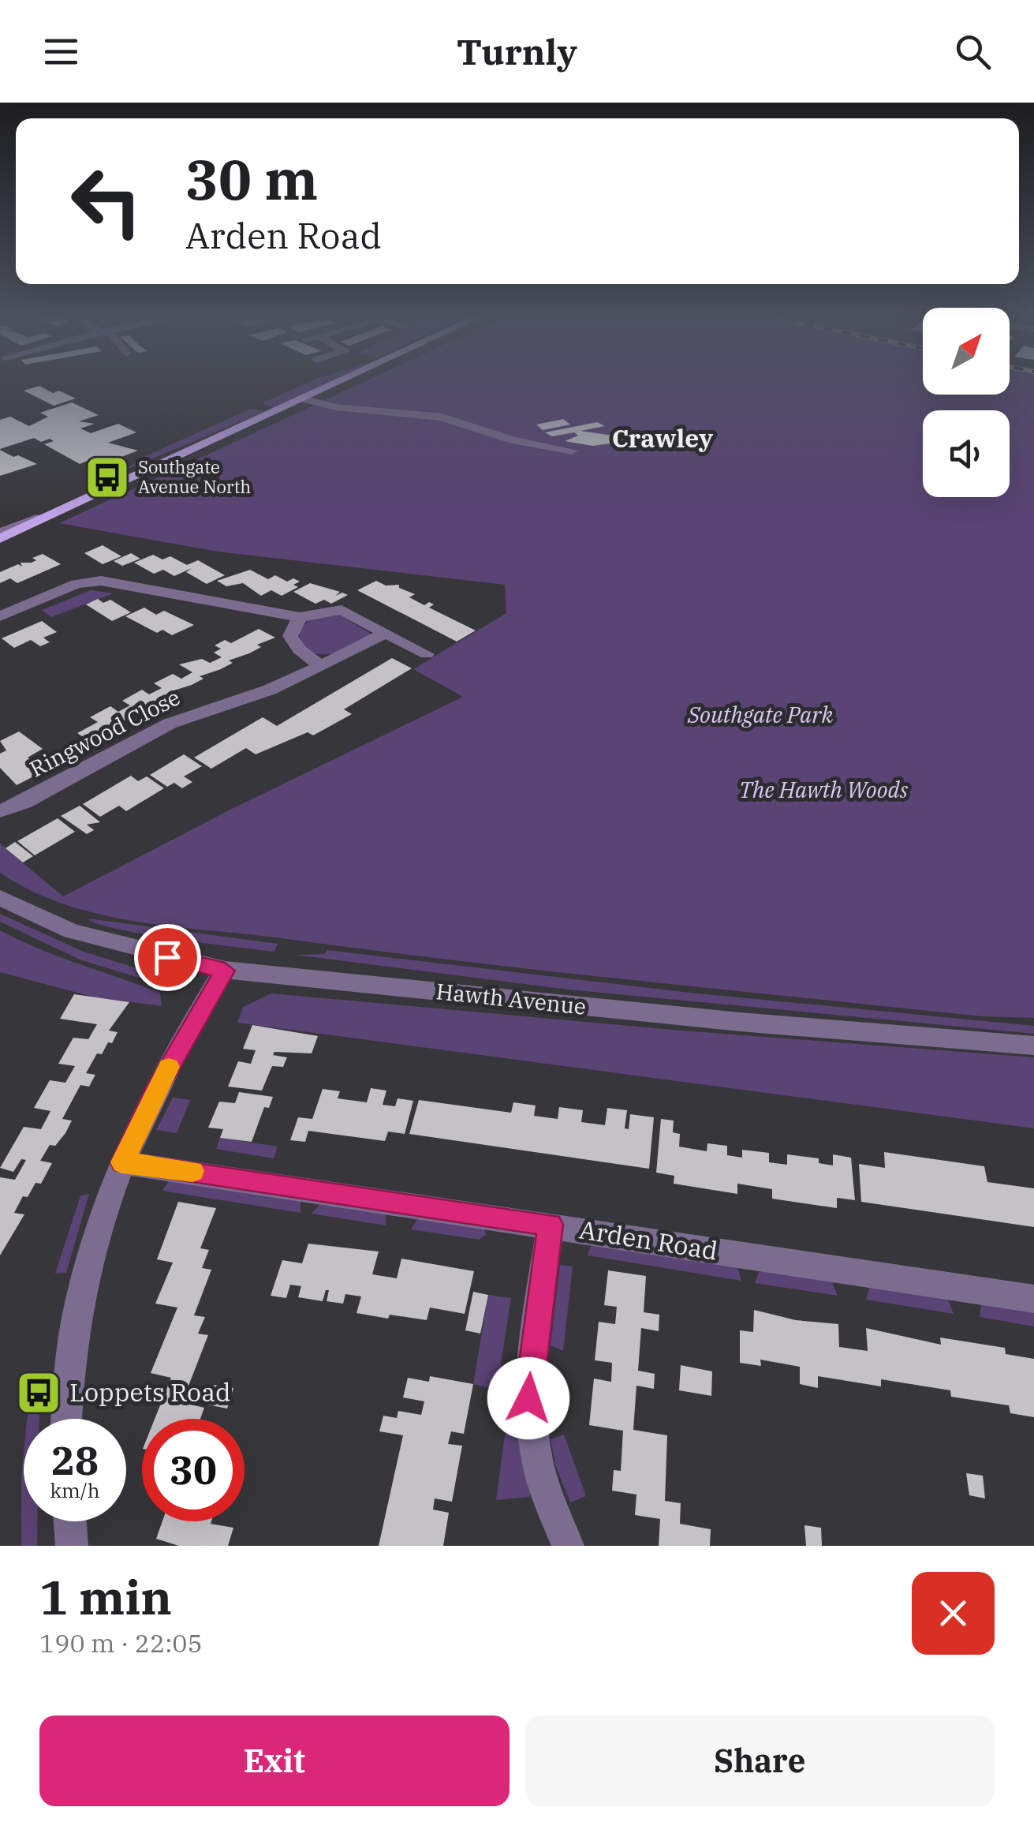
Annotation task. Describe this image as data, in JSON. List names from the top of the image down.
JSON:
{
  "streets": {
    "street": ["Ringwood Close", "Hawth Avenue", "Arden Road"]
  },
  "districts": ["Crawley"],
  "parks": ["Southgate Park", "The Hawth Woods"],
  "places": {
    "bus stop": ["Southgate Avenue North", "Loppets Road"]
  },
  "north": "top right",
  "page": {
    "header": "Turnly",
    "turn": ["30 m", "Arden Road"],
    "speed": "28 km/h",
    "limit": "30",
    "heading": ["1 min", "190 m · 22:05"],
    "buttons": ["Exit", "Share"]
  }
}
